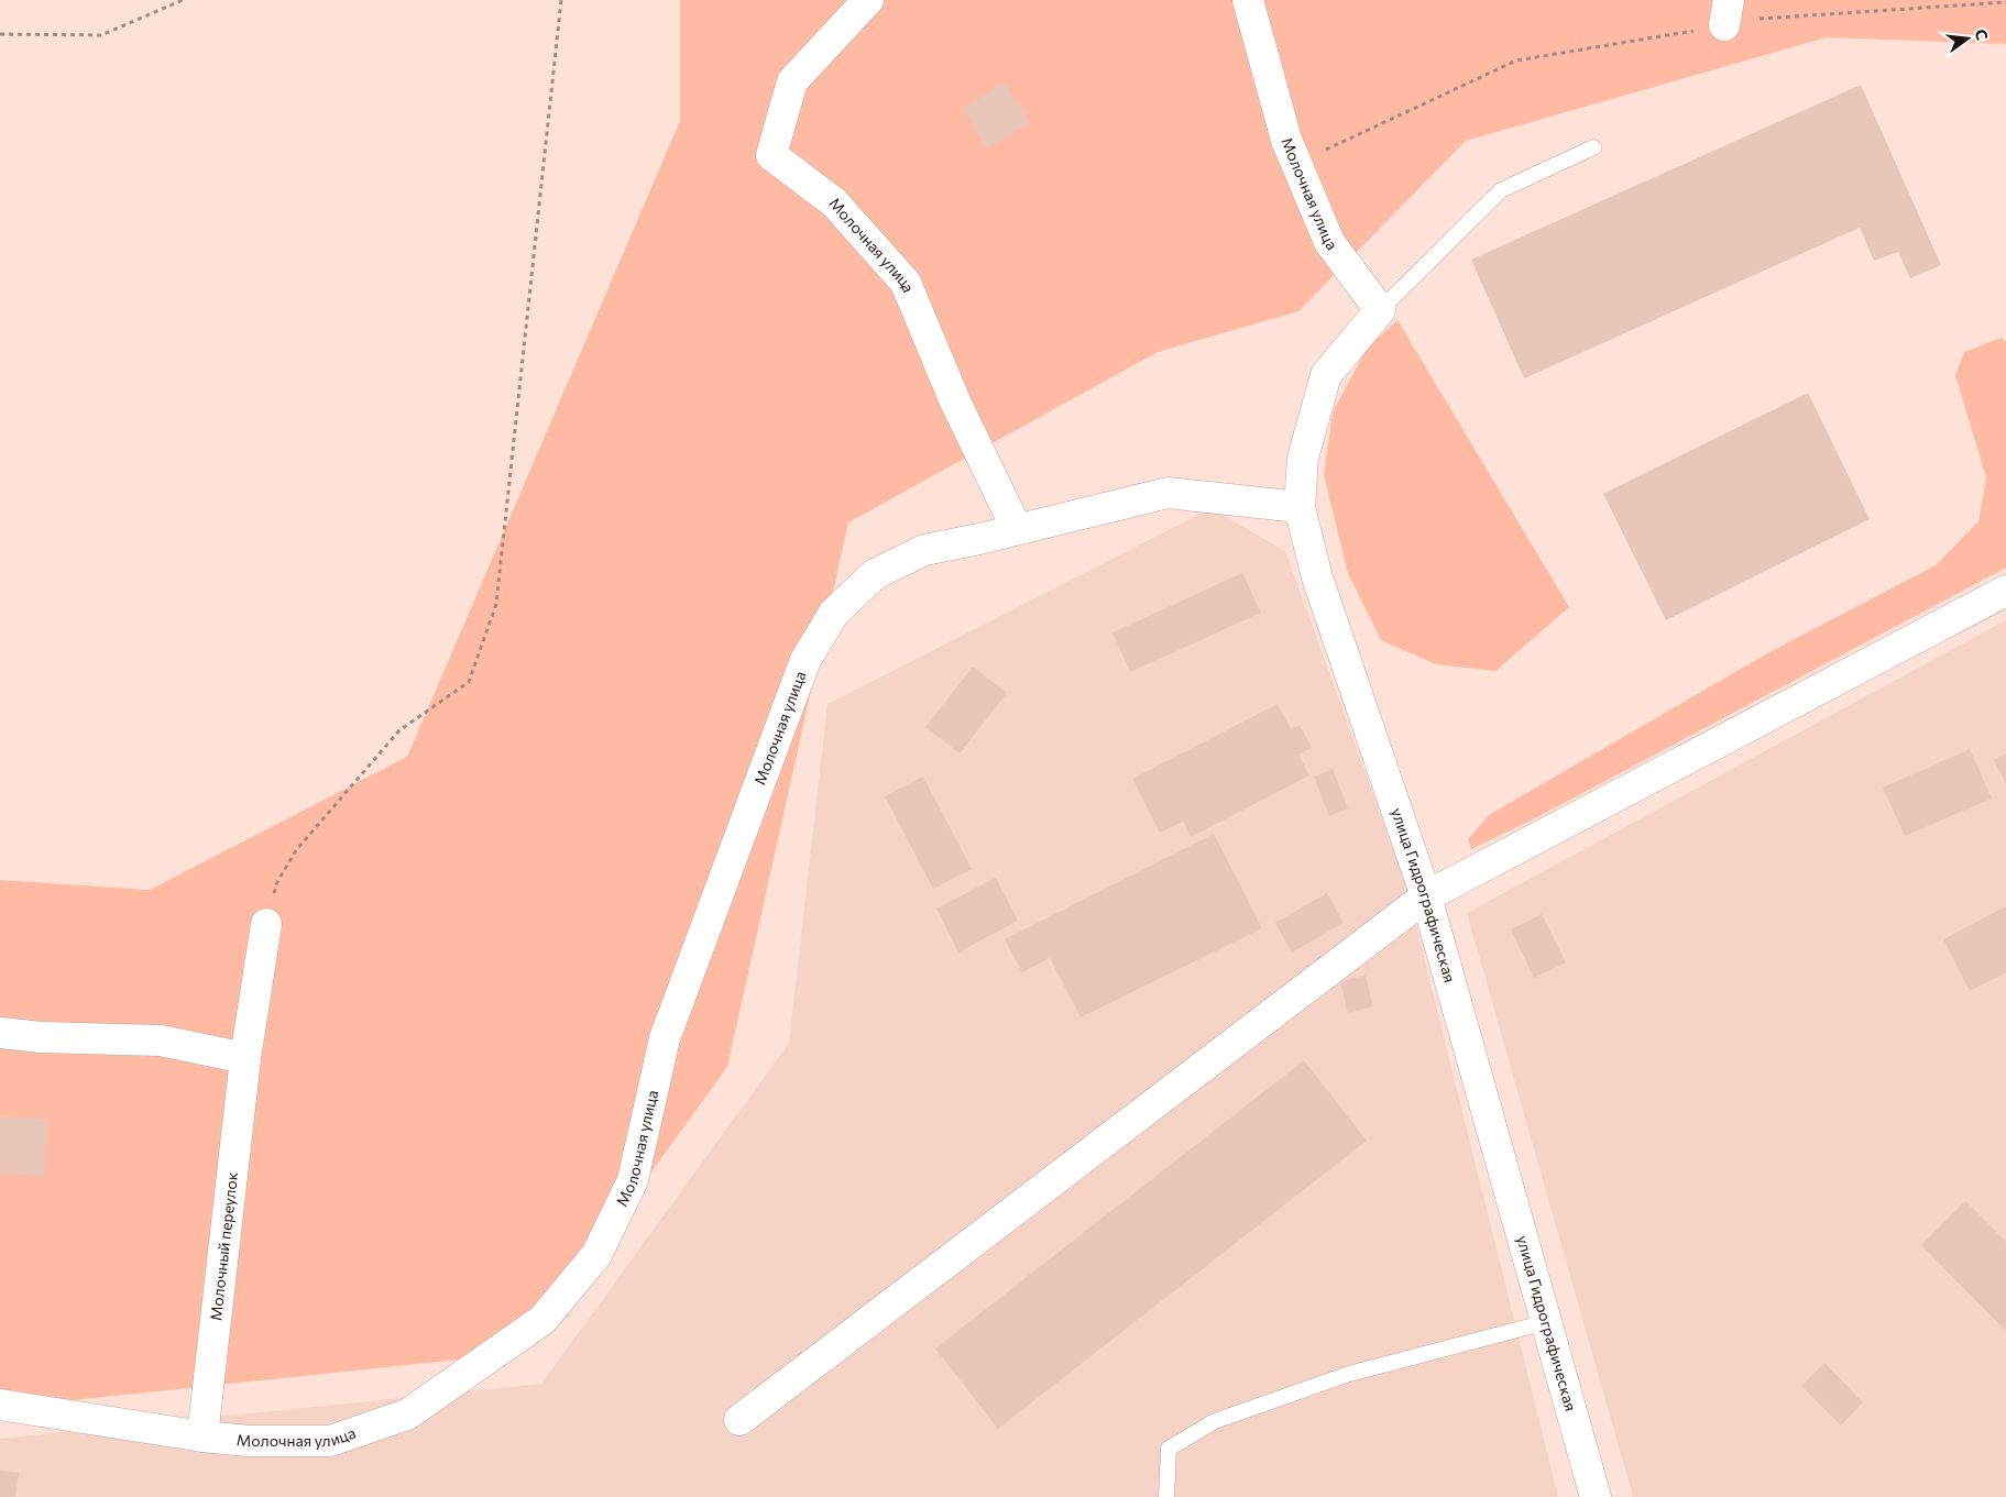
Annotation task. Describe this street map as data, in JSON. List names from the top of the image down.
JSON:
{
  "streets": {
    "street": ["Молочная улица", "улица Гидрографическая", "Молочный переулок"]
  },
  "crossings": [
    ["Молочная улица", "улица Гидрографическая"],
    ["Молочная улица", "Молочный переулок"]
  ],
  "north": "right"
}
